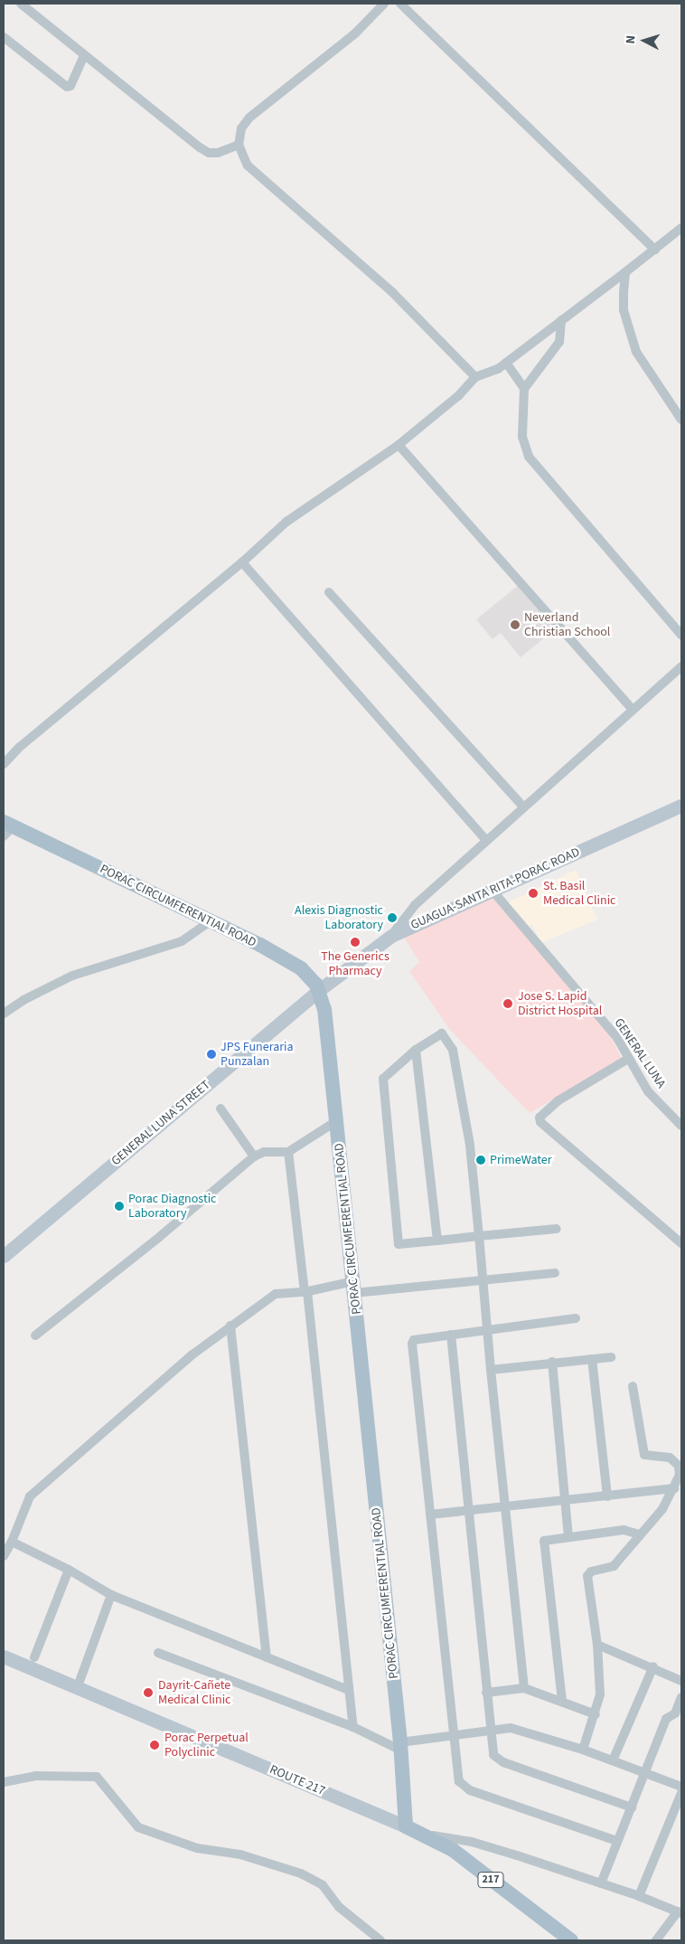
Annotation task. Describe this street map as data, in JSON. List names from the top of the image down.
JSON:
{
  "streets": {
    "main road": [
      "GUAGUA-SANTA RITA-PORAC ROAD",
      "PORAC CIRCUMFERENTIAL ROAD",
      "GENERAL LUNA STREET",
      "ROUTE 217",
      "217"
    ],
    "street": ["GENERAL LUNA"]
  },
  "crossings": [
    ["GUAGUA-SANTA RITA-PORAC ROAD", "PORAC CIRCUMFERENTIAL ROAD"],
    ["GUAGUA-SANTA RITA-PORAC ROAD", "GENERAL LUNA"],
    ["GUAGUA-SANTA RITA-PORAC ROAD", "GENERAL LUNA STREET"],
    ["PORAC CIRCUMFERENTIAL ROAD", "GENERAL LUNA STREET"],
    ["PORAC CIRCUMFERENTIAL ROAD", "ROUTE 217"]
  ],
  "places": [
    "Neverland Christian School",
    "St. Basil Medical Clinic",
    "Alexis Diagnostic Laboratory",
    "The Generics Pharmacy",
    "Jose S. Lapid District Hospital",
    "JPS Funeraria Punzalan",
    "PrimeWater",
    "Porac Diagnostic Laboratory",
    "Dayrit-Cañete Medical Clinic",
    "Porac Perpetual Polyclinic"
  ],
  "north": "left"
}
